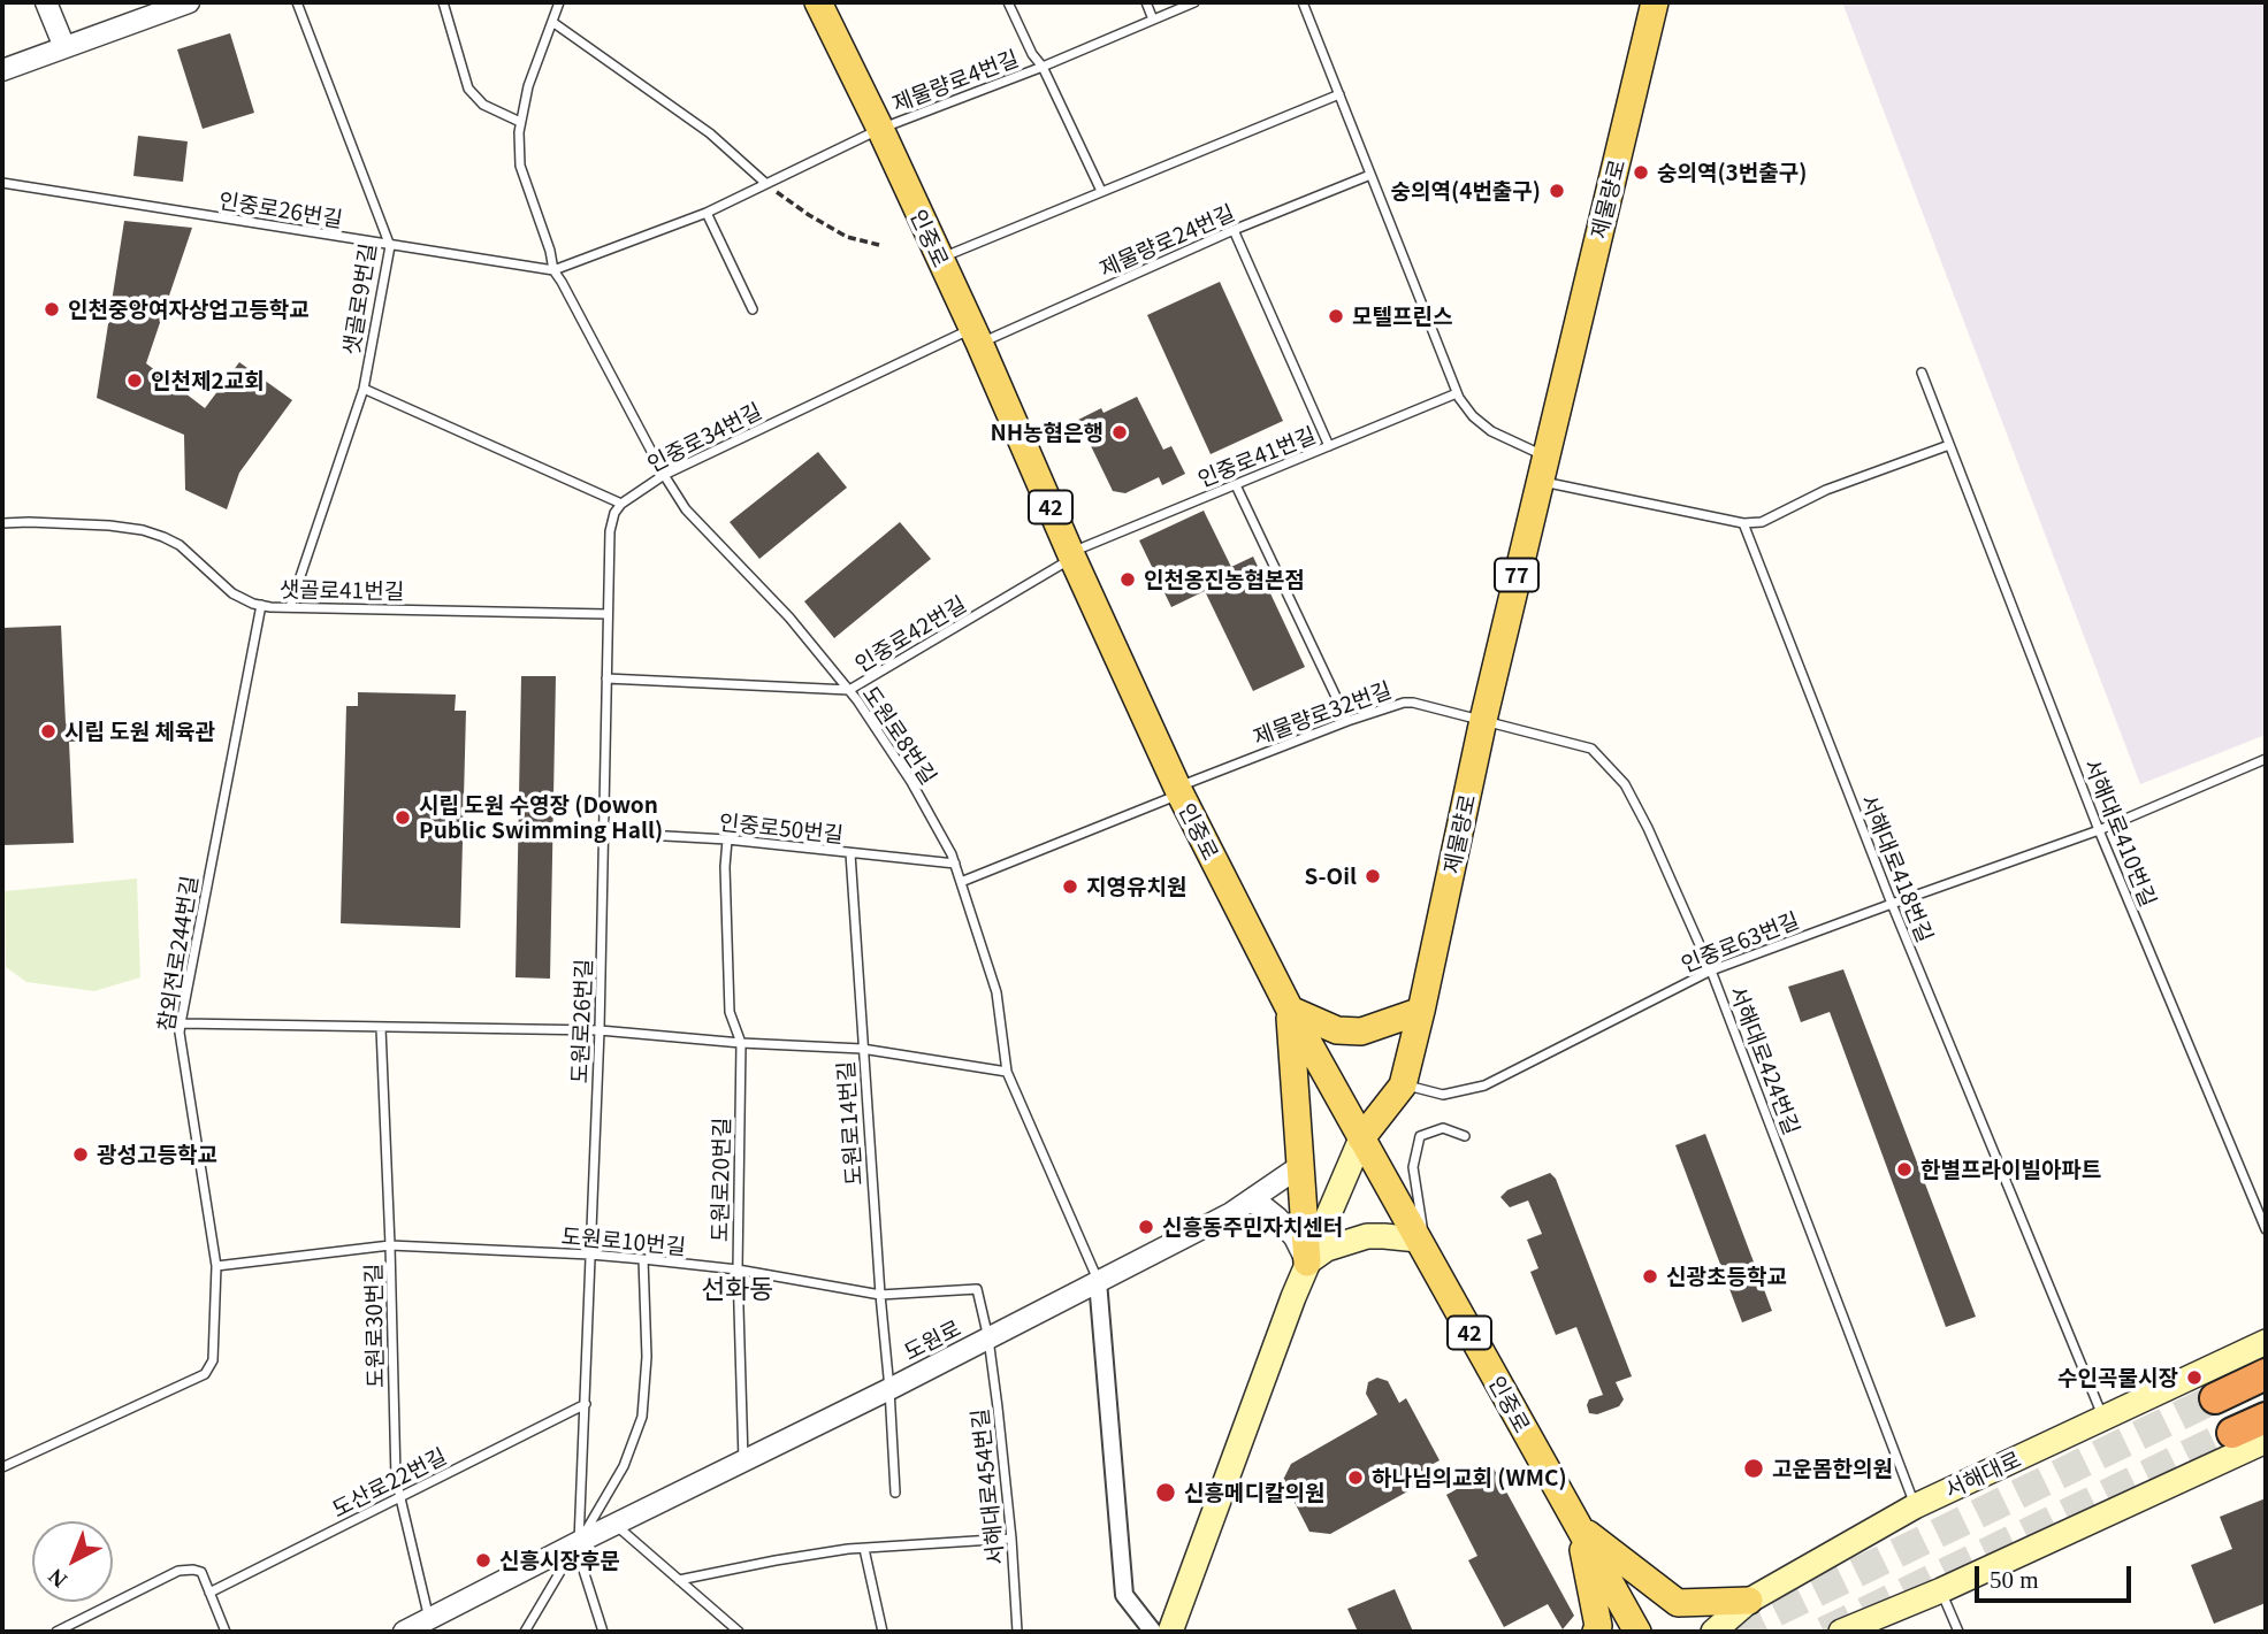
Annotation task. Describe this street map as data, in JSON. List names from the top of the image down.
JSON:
{
  "streets": {
    "main road": [
      "제물량로",
      "인중로",
      "42",
      "77",
      "서해대로"
    ],
    "street": ["도원로"],
    "lane": [
      "제물량로4번길",
      "인중로26번길",
      "제물량로24번길",
      "샛골로9번길",
      "인중로34번길",
      "인중로41번길",
      "샛골로41번길",
      "인중로42번길",
      "제물량로32번길",
      "도원로8번길",
      "인중로50번길",
      "서해대로410번길",
      "서해대로418번길",
      "인중로63번길",
      "참외전로244번길",
      "도원로26번길",
      "서해대로424번길",
      "도원로14번길",
      "도원로20번길",
      "도원로10번길",
      "도원로30번길",
      "도산로22번길",
      "서해대로454번길"
    ]
  },
  "crossings": [
    ["제물량로4번길", "인중로26번길"],
    ["제물량로4번길", "인중로"],
    ["제물량로", "인중로"],
    ["제물량로", "제물량로32번길"],
    ["제물량로", "인중로63번길"],
    ["제물량로", "서해대로424번길"],
    ["인중로26번길", "인중로"],
    ["인중로26번길", "샛골로9번길"],
    ["인중로26번길", "도원로8번길"],
    ["인중로", "제물량로24번길"],
    ["인중로", "인중로34번길"],
    ["인중로", "인중로41번길"],
    ["인중로", "인중로42번길"],
    ["인중로", "제물량로32번길"],
    ["제물량로24번길", "인중로34번길"],
    ["샛골로9번길", "샛골로41번길"],
    ["인중로34번길", "도원로8번길"],
    ["인중로34번길", "도원로26번길"],
    ["인중로41번길", "인중로42번길"],
    ["샛골로41번길", "참외전로244번길"],
    ["샛골로41번길", "도원로26번길"],
    ["인중로42번길", "도원로8번길"],
    ["인중로42번길", "도원로26번길"],
    ["제물량로32번길", "서해대로424번길"],
    ["도원로8번길", "인중로50번길"],
    ["도원로8번길", "도원로"],
    ["인중로50번길", "도원로26번길"],
    ["인중로50번길", "도원로14번길"],
    ["인중로50번길", "도원로20번길"],
    ["서해대로410번길", "인중로63번길"],
    ["서해대로418번길", "인중로63번길"],
    ["서해대로418번길", "서해대로"],
    ["인중로63번길", "서해대로424번길"],
    ["참외전로244번길", "도원로10번길"],
    ["도원로26번길", "도원로10번길"],
    ["도원로26번길", "도원로"],
    ["도원로26번길", "도산로22번길"],
    ["서해대로424번길", "서해대로"],
    ["도원로14번길", "도원로10번길"],
    ["도원로14번길", "도원로"],
    ["도원로20번길", "도원로10번길"],
    ["도원로20번길", "도원로"],
    ["도원로10번길", "도원로30번길"],
    ["도원로10번길", "도원로"],
    ["도원로10번길", "서해대로454번길"],
    ["도원로30번길", "도원로"],
    ["도원로30번길", "도산로22번길"],
    ["도원로", "서해대로454번길"]
  ],
  "districts": ["선화동"],
  "places": [
    "숭의역(3번출구)",
    "숭의역(4번출구)",
    "인천중앙여자상업고등학교",
    "모텔프린스",
    "인천제2교회",
    "NH농협은행",
    "인천옹진농협본점",
    "시립 도원 체육관",
    "시립 도원 수영장 (Dowon Public Swimming Hall)",
    "S-Oil",
    "지영유치원",
    "광성고등학교",
    "한별프라이빌아파트",
    "신흥동주민자치센터",
    "신광초등학교",
    "수인곡물시장",
    "고운몸한의원",
    "하나님의교회 (WMC)",
    "신흥메디칼의원",
    "신흥시장후문"
  ],
  "scale_bar": "50 m",
  "north": "bottom left"
}
